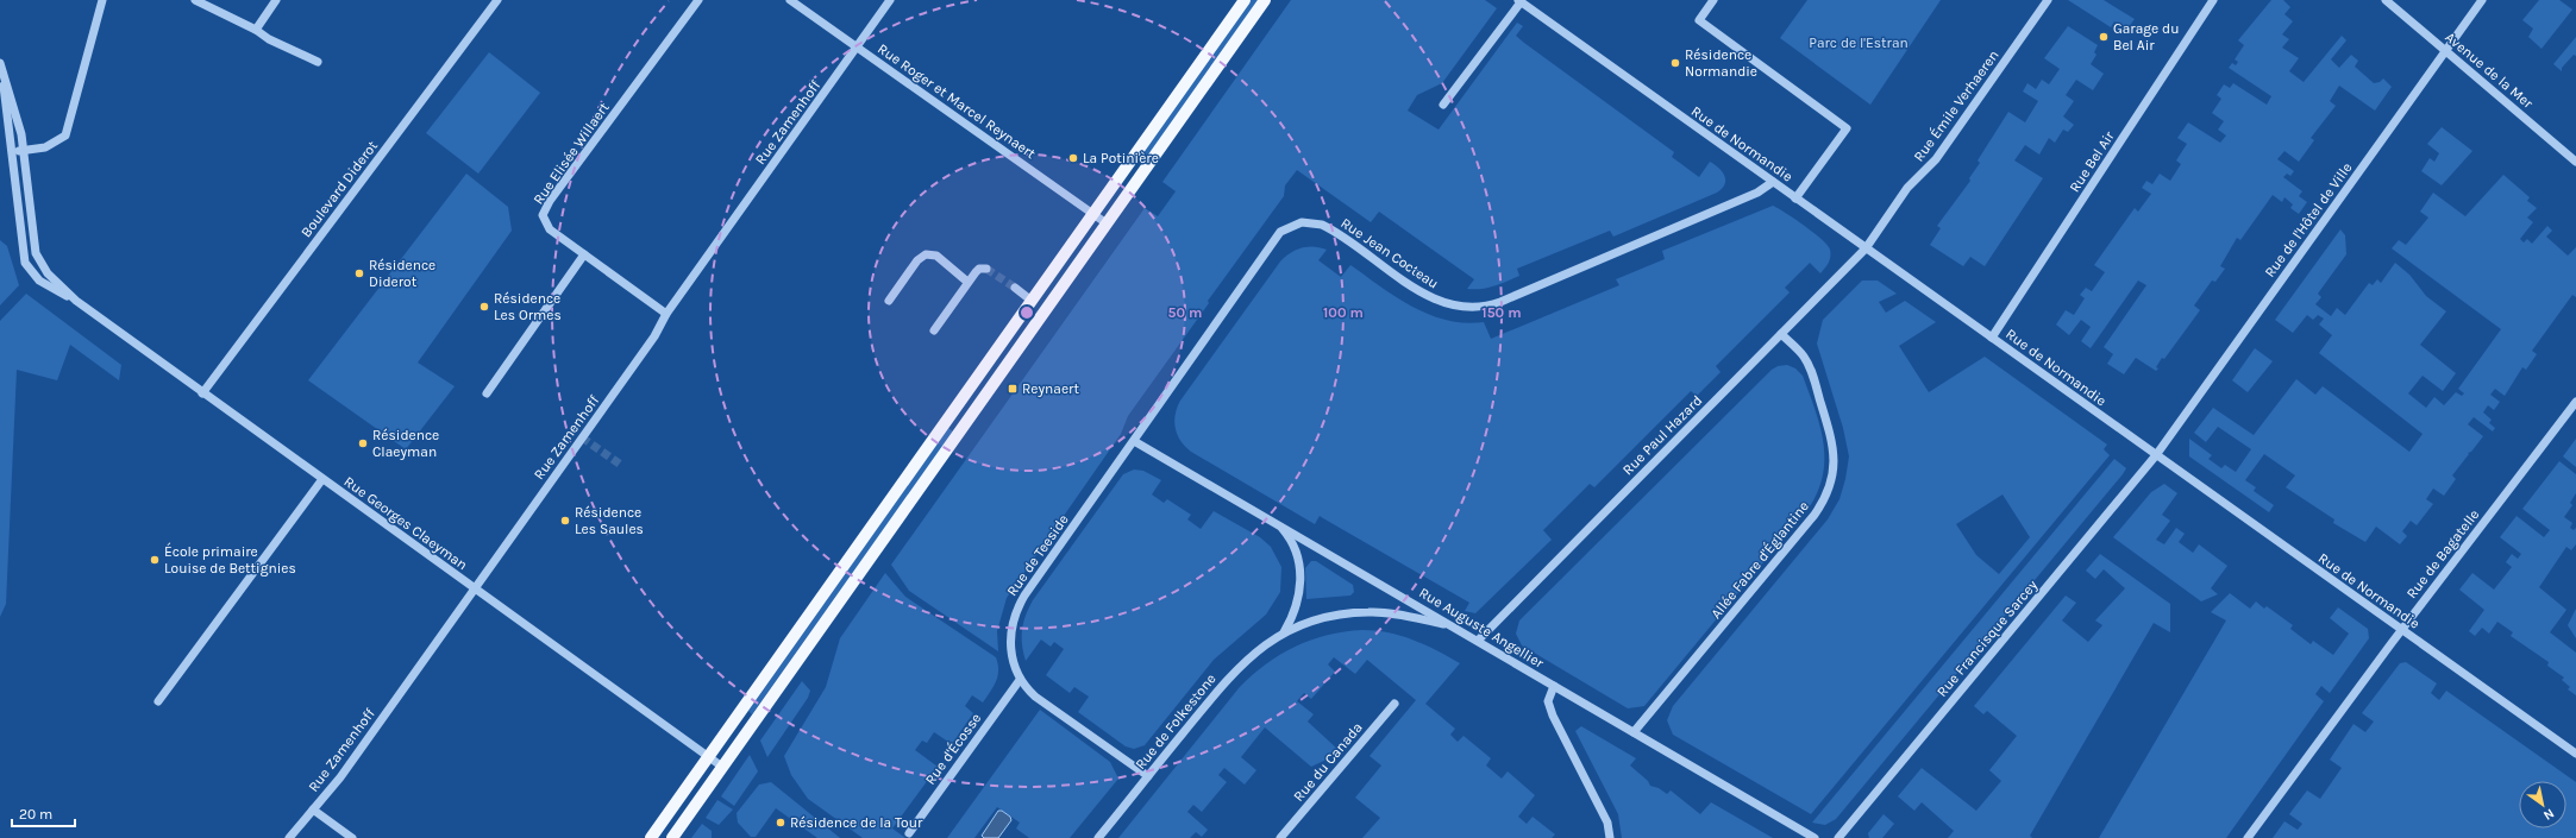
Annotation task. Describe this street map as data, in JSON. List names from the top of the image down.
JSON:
{
  "streets": {
    "street": [
      "Avenue de la Mer",
      "Rue Roger et Marcel Reynaert",
      "Rue Émile Verhaeren",
      "Rue Zamenhoff",
      "Rue de Normandie",
      "Rue Elisée Willaert",
      "Rue Bel Air",
      "Boulevard Diderot",
      "Rue de l'Hôtel de Ville",
      "Rue Jean Cocteau",
      "Rue Paul Hazard",
      "Rue Georges Claeyman",
      "Rue de Bagatelle",
      "Rue de Teeside",
      "Allée Fabre d'Églantine",
      "Rue Auguste Angellier",
      "Rue Francisque Sarcey",
      "Rue de Folkestone",
      "Rue d'Écosse",
      "Rue du Canada"
    ]
  },
  "crossings": [
    ["Avenue de la Mer", "Rue de l'Hôtel de Ville"],
    ["Rue Roger et Marcel Reynaert", "Rue Zamenhoff"],
    ["Rue Émile Verhaeren", "Rue de Normandie"],
    ["Rue Émile Verhaeren", "Rue Paul Hazard"],
    ["Rue Zamenhoff", "Rue Elisée Willaert"],
    ["Rue Zamenhoff", "Rue Georges Claeyman"],
    ["Rue de Normandie", "Rue Bel Air"],
    ["Rue de Normandie", "Rue de l'Hôtel de Ville"],
    ["Rue de Normandie", "Rue Jean Cocteau"],
    ["Rue de Normandie", "Rue Paul Hazard"],
    ["Rue de Normandie", "Rue de Bagatelle"],
    ["Rue de Normandie", "Rue Francisque Sarcey"],
    ["Boulevard Diderot", "Rue Georges Claeyman"],
    ["Rue de l'Hôtel de Ville", "Rue Francisque Sarcey"],
    ["Rue Jean Cocteau", "Rue de Teeside"],
    ["Rue Jean Cocteau", "Rue Auguste Angellier"],
    ["Rue Paul Hazard", "Allée Fabre d'Églantine"],
    ["Rue Paul Hazard", "Rue Auguste Angellier"],
    ["Rue de Teeside", "Rue Auguste Angellier"],
    ["Rue de Teeside", "Rue de Folkestone"],
    ["Rue de Teeside", "Rue d'Écosse"],
    ["Allée Fabre d'Églantine", "Rue Auguste Angellier"],
    ["Rue Auguste Angellier", "Rue de Folkestone"]
  ],
  "parks": ["Parc de l'Estran"],
  "places": {
    "other": [
      "Garage du Bel Air",
      "Résidence Normandie",
      "La Potinière",
      "Résidence Diderot",
      "Résidence Les Ormes",
      "Résidence Claeyman",
      "Résidence Les Saules",
      "École primaire Louise de Bettignies",
      "Résidence de la Tour"
    ],
    "transit": ["Reynaert"]
  },
  "scale_bar": "20 m",
  "north": "bottom right",
  "rings": ["50 m", "100 m", "150 m"]
}
